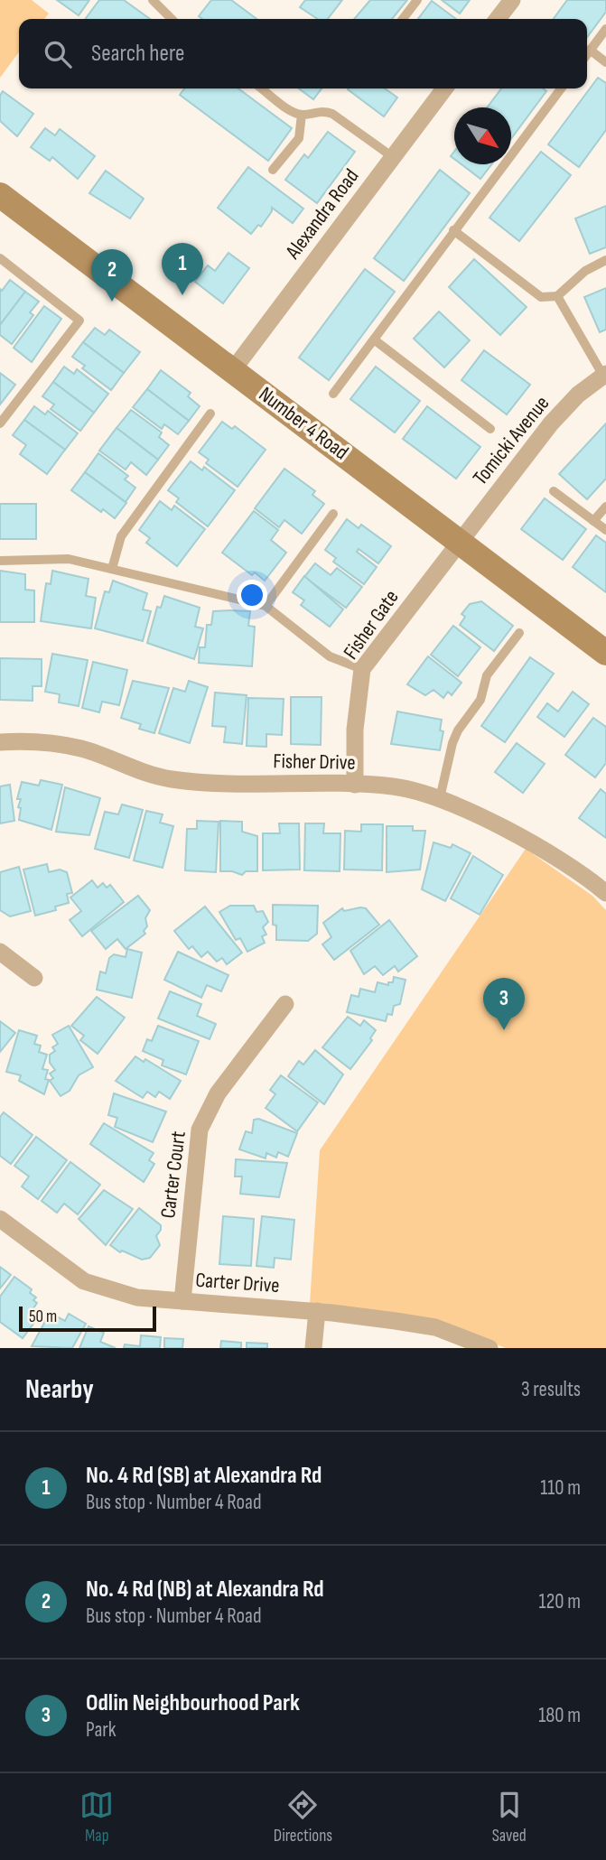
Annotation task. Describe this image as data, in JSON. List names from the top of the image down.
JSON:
{
  "streets": {
    "main road": ["Number 4 Road"],
    "street": [
      "Alexandra Road",
      "Tomicki Avenue",
      "Fisher Gate",
      "Fisher Drive",
      "Carter Court",
      "Carter Drive"
    ]
  },
  "crossings": [
    ["Alexandra Road", "Number 4 Road"],
    ["Number 4 Road", "Tomicki Avenue"],
    ["Number 4 Road", "Fisher Gate"],
    ["Tomicki Avenue", "Fisher Gate"],
    ["Fisher Gate", "Fisher Drive"],
    ["Carter Court", "Carter Drive"]
  ],
  "scale_bar": "50 m",
  "north": "bottom right",
  "page": {
    "search": "Search here",
    "pins": ["1", "2", "3"],
    "scale": "50 m",
    "heading": ["Nearby", "3 results"],
    "list": [
      {
        "mark": "1",
        "name": "No. 4 Rd (SB) at Alexandra Rd",
        "note": "Bus stop · Number 4 Road",
        "value": "110 m"
      },
      {
        "mark": "2",
        "name": "No. 4 Rd (NB) at Alexandra Rd",
        "note": "Bus stop · Number 4 Road",
        "value": "120 m"
      },
      {
        "mark": "3",
        "name": "Odlin Neighbourhood Park",
        "note": "Park",
        "value": "180 m"
      }
    ],
    "nav": ["Map", "Directions", "Saved"]
  }
}
